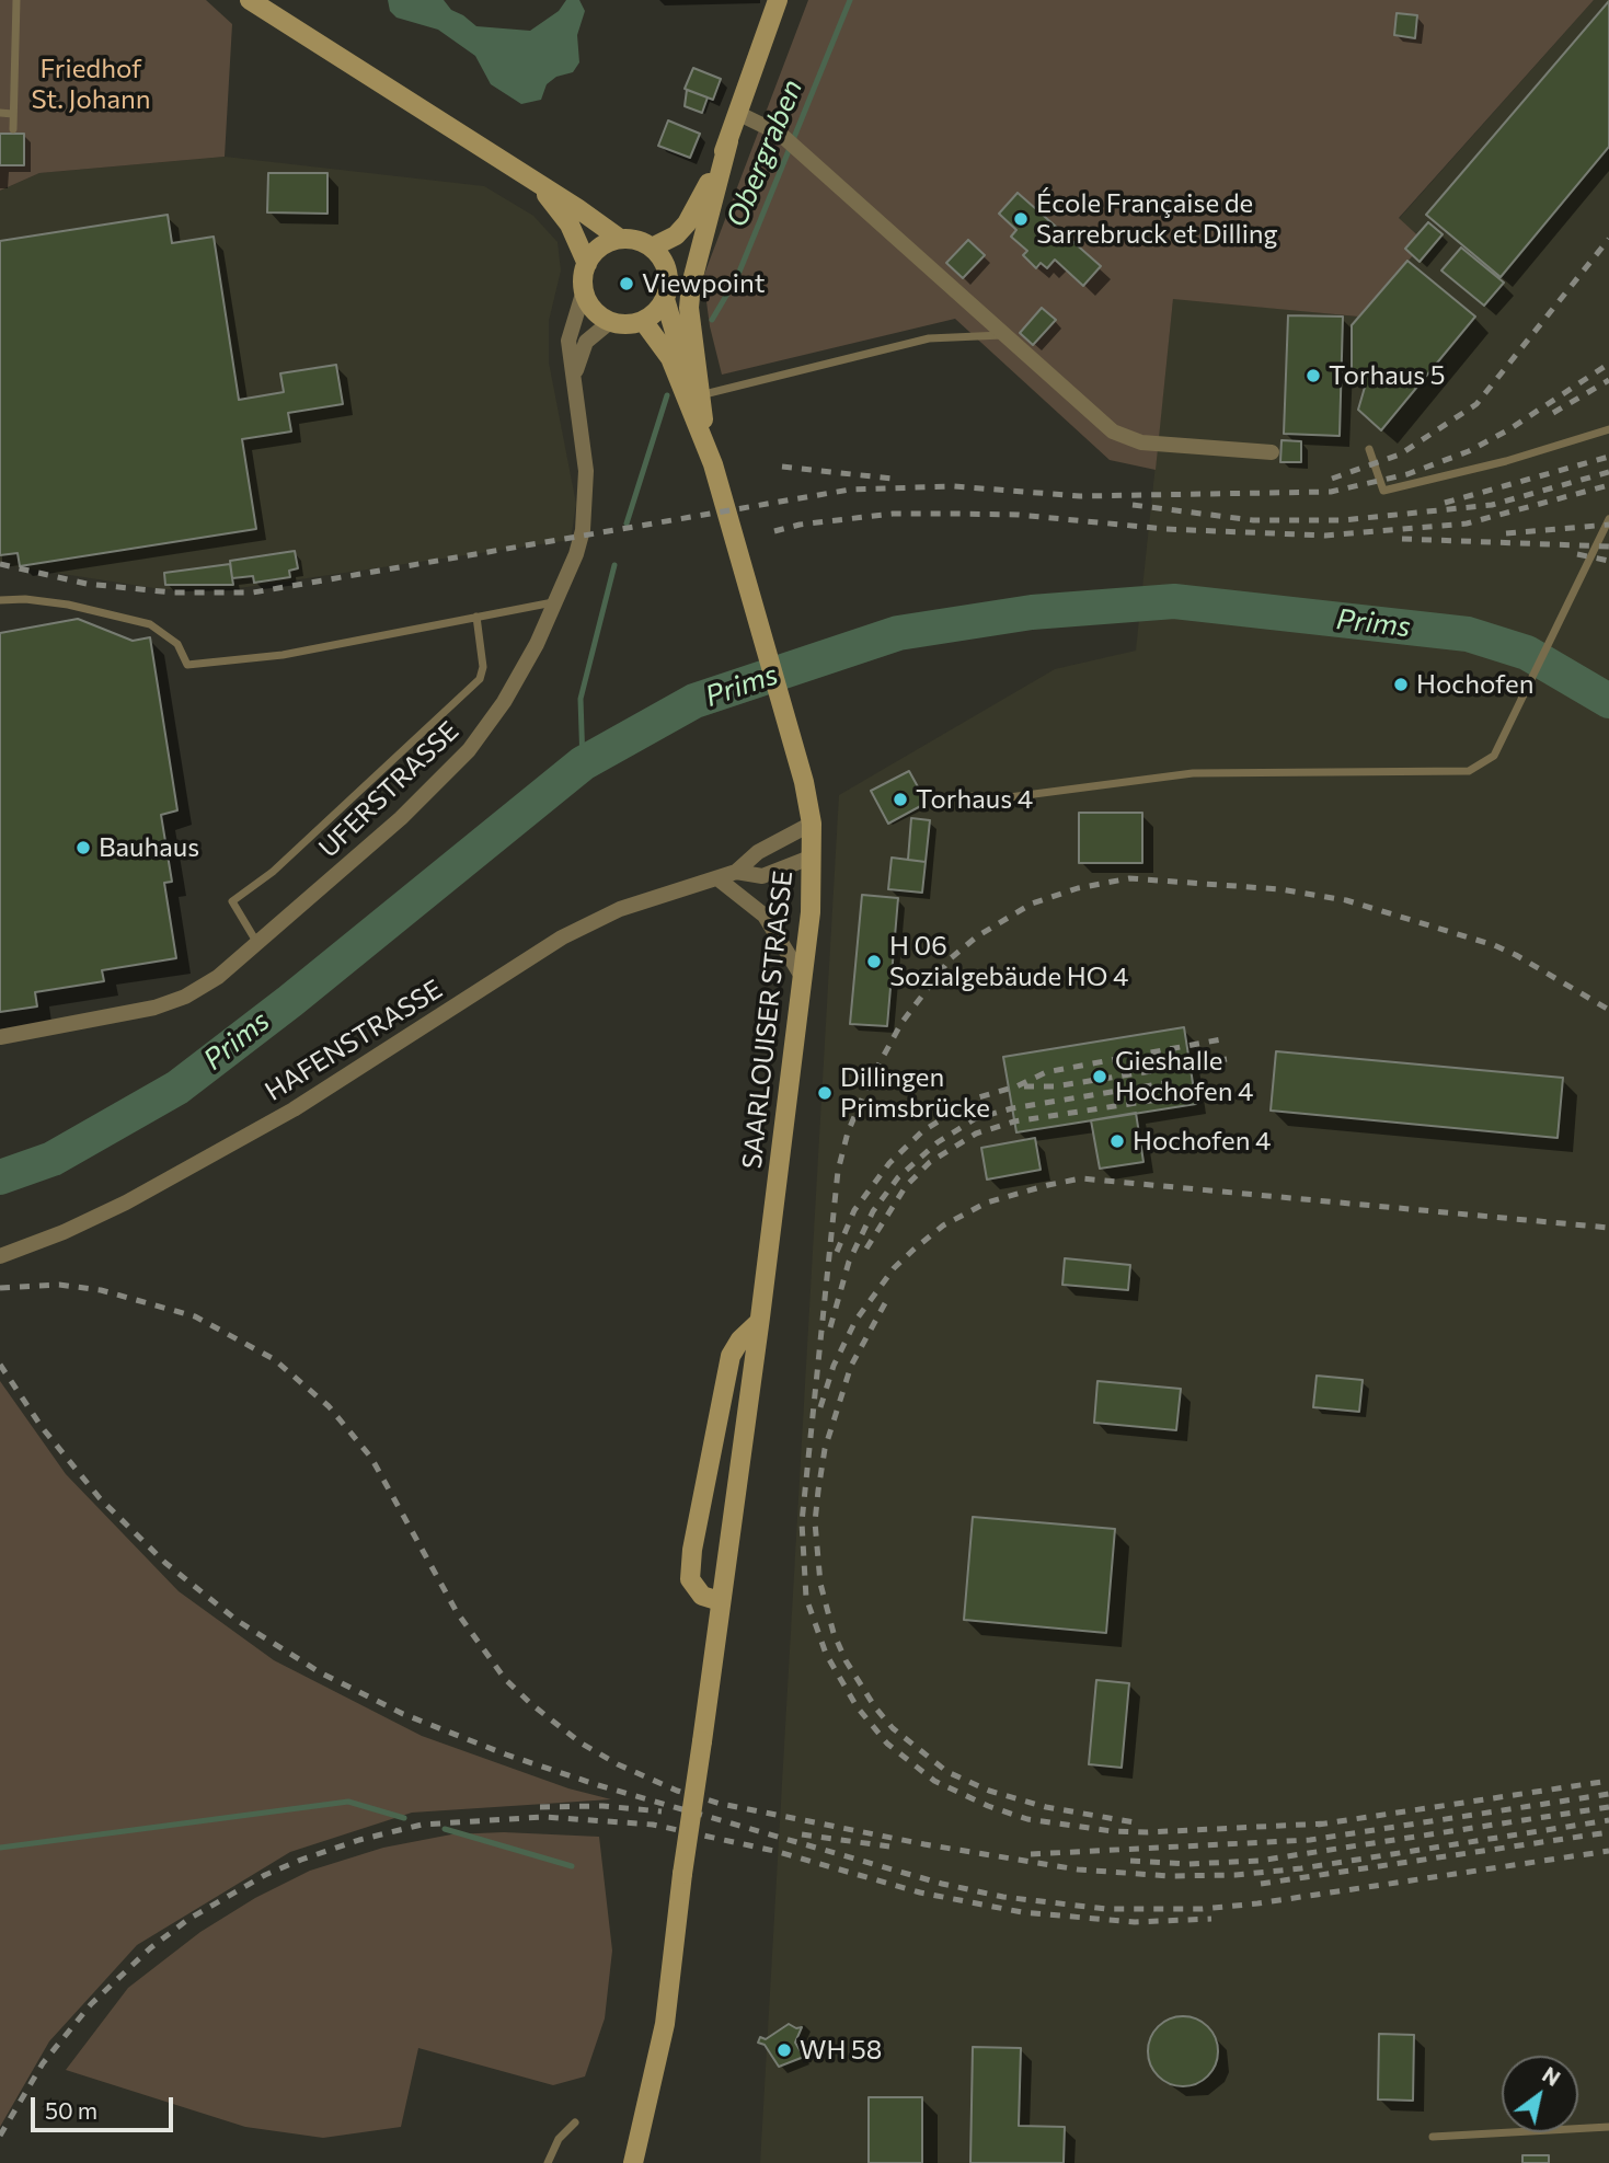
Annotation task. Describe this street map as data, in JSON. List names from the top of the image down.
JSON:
{
  "streets": {
    "main road": ["SAARLOUISER STRASSE"],
    "street": ["UFERSTRASSE", "HAFENSTRASSE"]
  },
  "crossings": [
    ["UFERSTRASSE", "SAARLOUISER STRASSE"],
    ["SAARLOUISER STRASSE", "HAFENSTRASSE"]
  ],
  "water": ["Obergraben", "Prims"],
  "parks": ["Friedhof St. Johann"],
  "places": [
    "École Française de Sarrebruck et Dilling",
    "Viewpoint",
    "Torhaus 5",
    "Hochofen",
    "Torhaus 4",
    "Bauhaus",
    "H 06 Sozialgebäude HO 4",
    "Gieshalle Hochofen 4",
    "Dillingen Primsbrücke",
    "Hochofen 4",
    "WH 58"
  ],
  "scale_bar": "50 m",
  "north": "top right"
}
